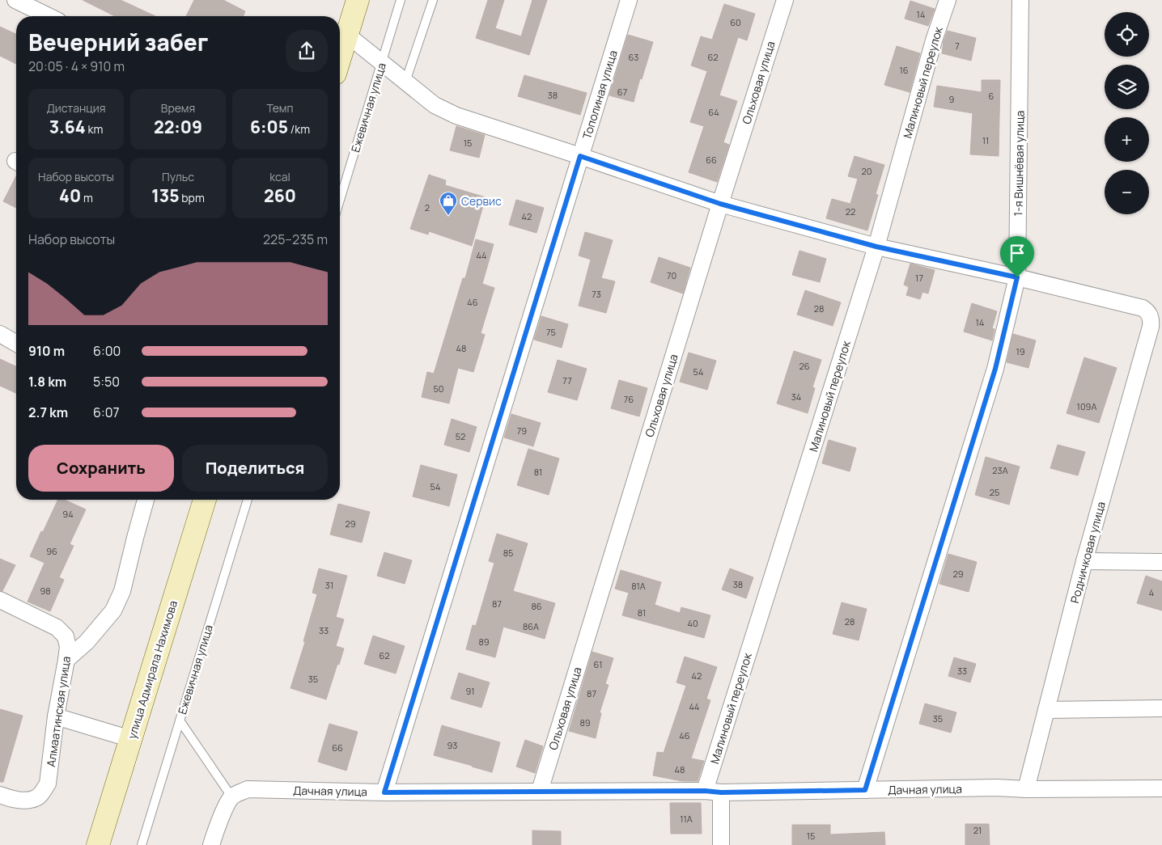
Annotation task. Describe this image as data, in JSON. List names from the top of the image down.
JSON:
{
  "streets": {
    "main road": ["улица Адмирала Нахимова"],
    "street": [
      "Ольховая улица",
      "Малиновый переулок",
      "Тополиная улица",
      "1-я Вишнёвая улица",
      "Родничковая улица",
      "Алмаатинская улица",
      "Дачная улица"
    ],
    "lane": ["Ежевичная улица"]
  },
  "crossings": [
    ["Ольховая улица", "Дачная улица"],
    ["Малиновый переулок", "Дачная улица"],
    ["Тополиная улица", "Дачная улица"],
    ["1-я Вишнёвая улица", "Родничковая улица"],
    ["1-я Вишнёвая улица", "Дачная улица"],
    ["Родничковая улица", "Дачная улица"]
  ],
  "places": {
    "shop": ["Сервис"]
  },
  "house_numbers": [
    "14",
    "60",
    "7",
    "63",
    "62",
    "16",
    "67",
    "38",
    "6",
    "9",
    "64",
    "11",
    "15",
    "66",
    "20",
    "2",
    "22",
    "42",
    "44",
    "70",
    "17",
    "73",
    "46",
    "28",
    "14",
    "75",
    "48",
    "19",
    "26",
    "54",
    "77",
    "50",
    "34",
    "76",
    "109А",
    "79",
    "52",
    "23А",
    "81",
    "54",
    "25",
    "94",
    "29",
    "96",
    "85",
    "29",
    "38",
    "31",
    "81А",
    "98",
    "4",
    "87",
    "86",
    "81",
    "28",
    "40",
    "86А",
    "33",
    "89",
    "62",
    "61",
    "33",
    "42",
    "35",
    "91",
    "87",
    "44",
    "35",
    "89",
    "46",
    "93",
    "66",
    "48",
    "11А",
    "21",
    "15"
  ],
  "page": {
    "map_buttons": ["+", "−"],
    "heading": ["Вечерний забег", "20:05 · 4 × 910 m"],
    "stats": [
      ["Дистанция", "3.64 km"],
      ["Время", "22:09"],
      ["Темп", "6:05 /km"],
      ["Набор высоты", "40 m"],
      ["Пульс", "135 bpm"],
      ["kcal", "260"]
    ],
    "chart": ["Набор высоты", "225–235 m"],
    "list": [
      {
        "name": "910 m",
        "note": "6:00"
      },
      {
        "name": "1.8 km",
        "note": "5:50"
      },
      {
        "name": "2.7 km",
        "note": "6:07"
      }
    ],
    "buttons": ["Сохранить", "Поделиться"]
  }
}
